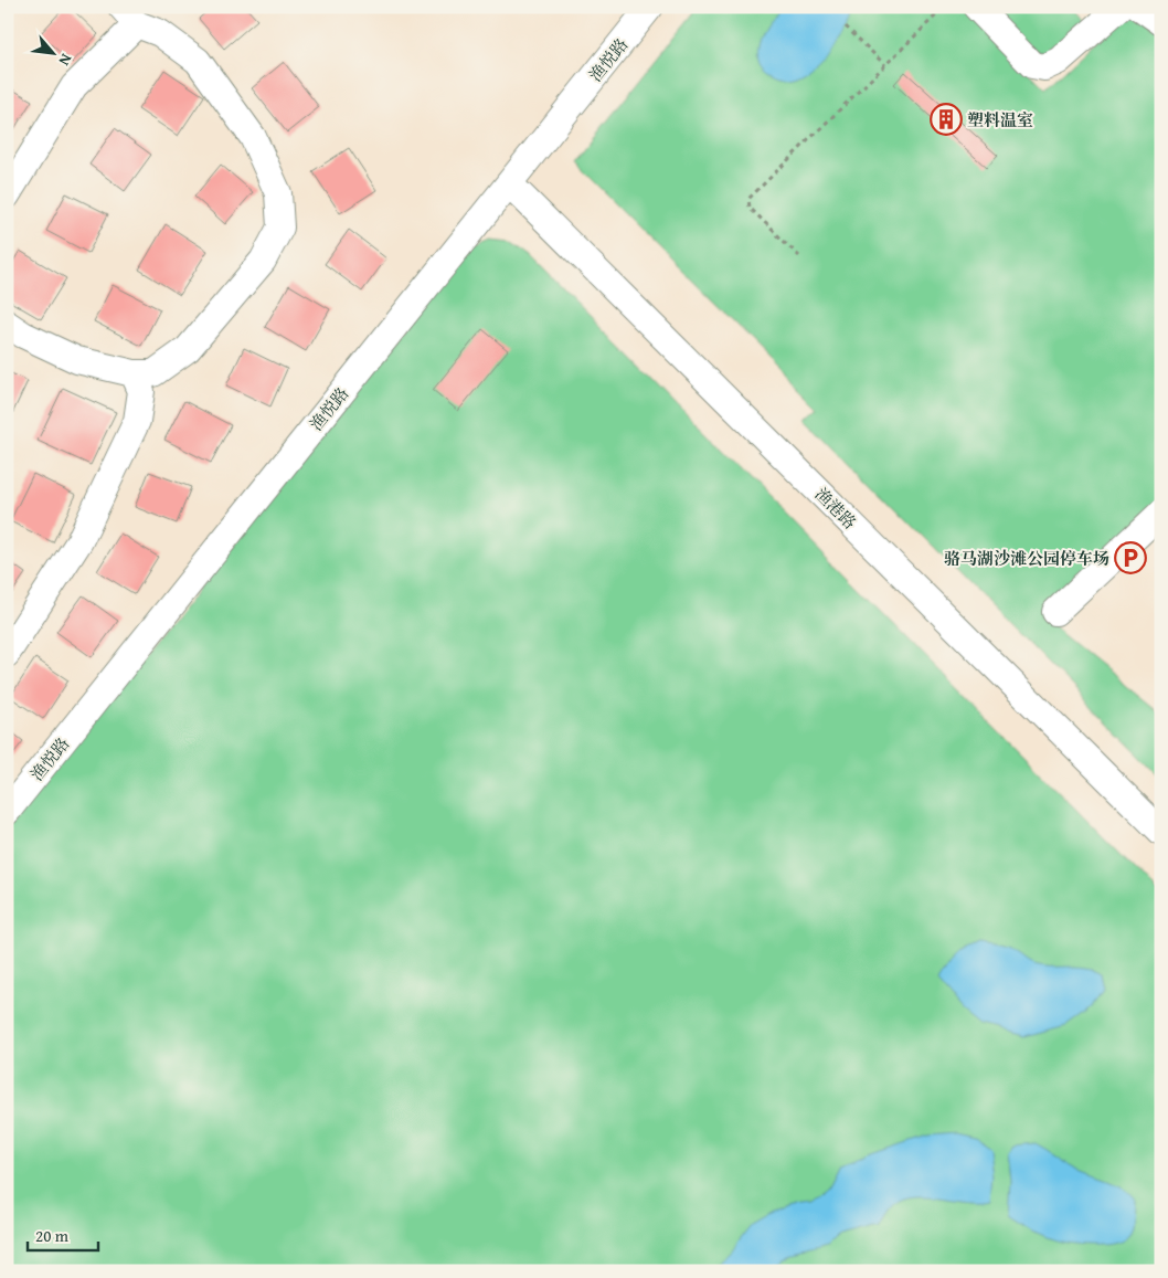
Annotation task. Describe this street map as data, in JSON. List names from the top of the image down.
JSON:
{
  "streets": {
    "street": ["渔悦路", "渔港路"]
  },
  "crossings": [
    ["渔悦路", "渔港路"]
  ],
  "places": {
    "building": ["塑料温室"],
    "parking": ["骆马湖沙滩公园停车场"]
  },
  "scale_bar": "20 m",
  "north": "bottom right"
}
